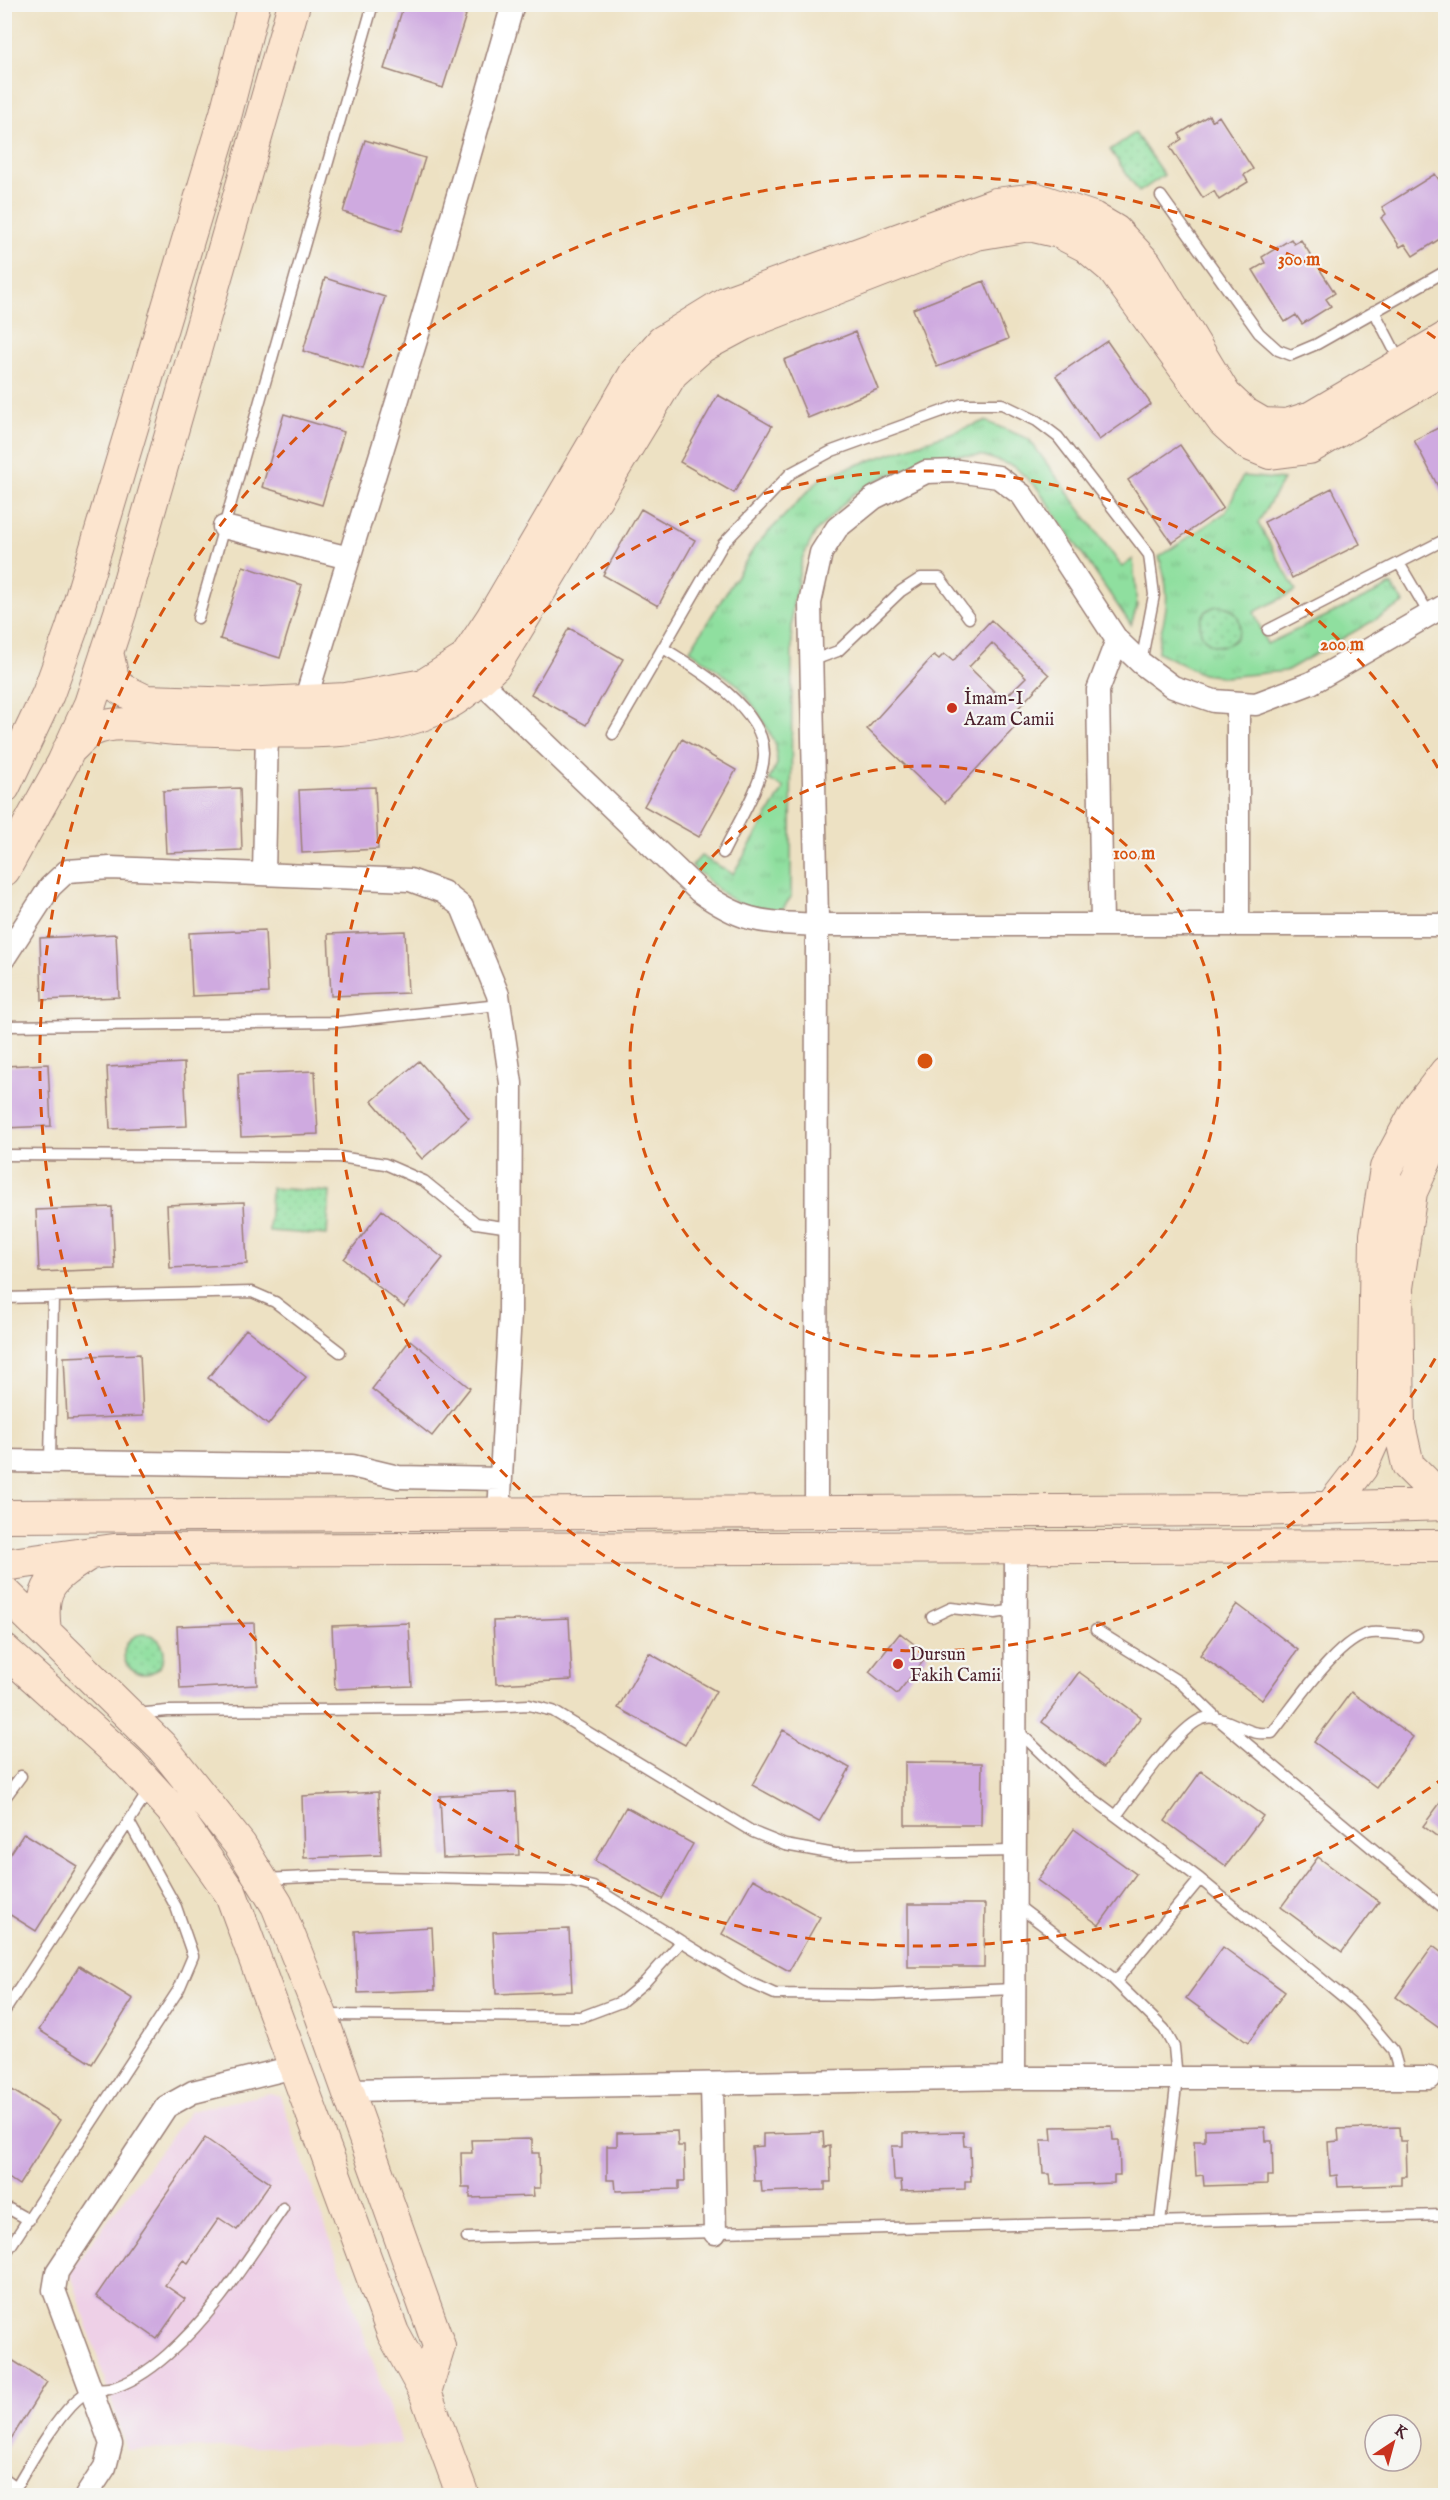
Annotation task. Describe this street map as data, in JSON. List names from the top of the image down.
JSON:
{
  "places": ["İmam-I Azam Camii", "Dursun Fakih Camii"],
  "north": "top right",
  "rings": ["300 m", "200 m", "100 m"]
}
